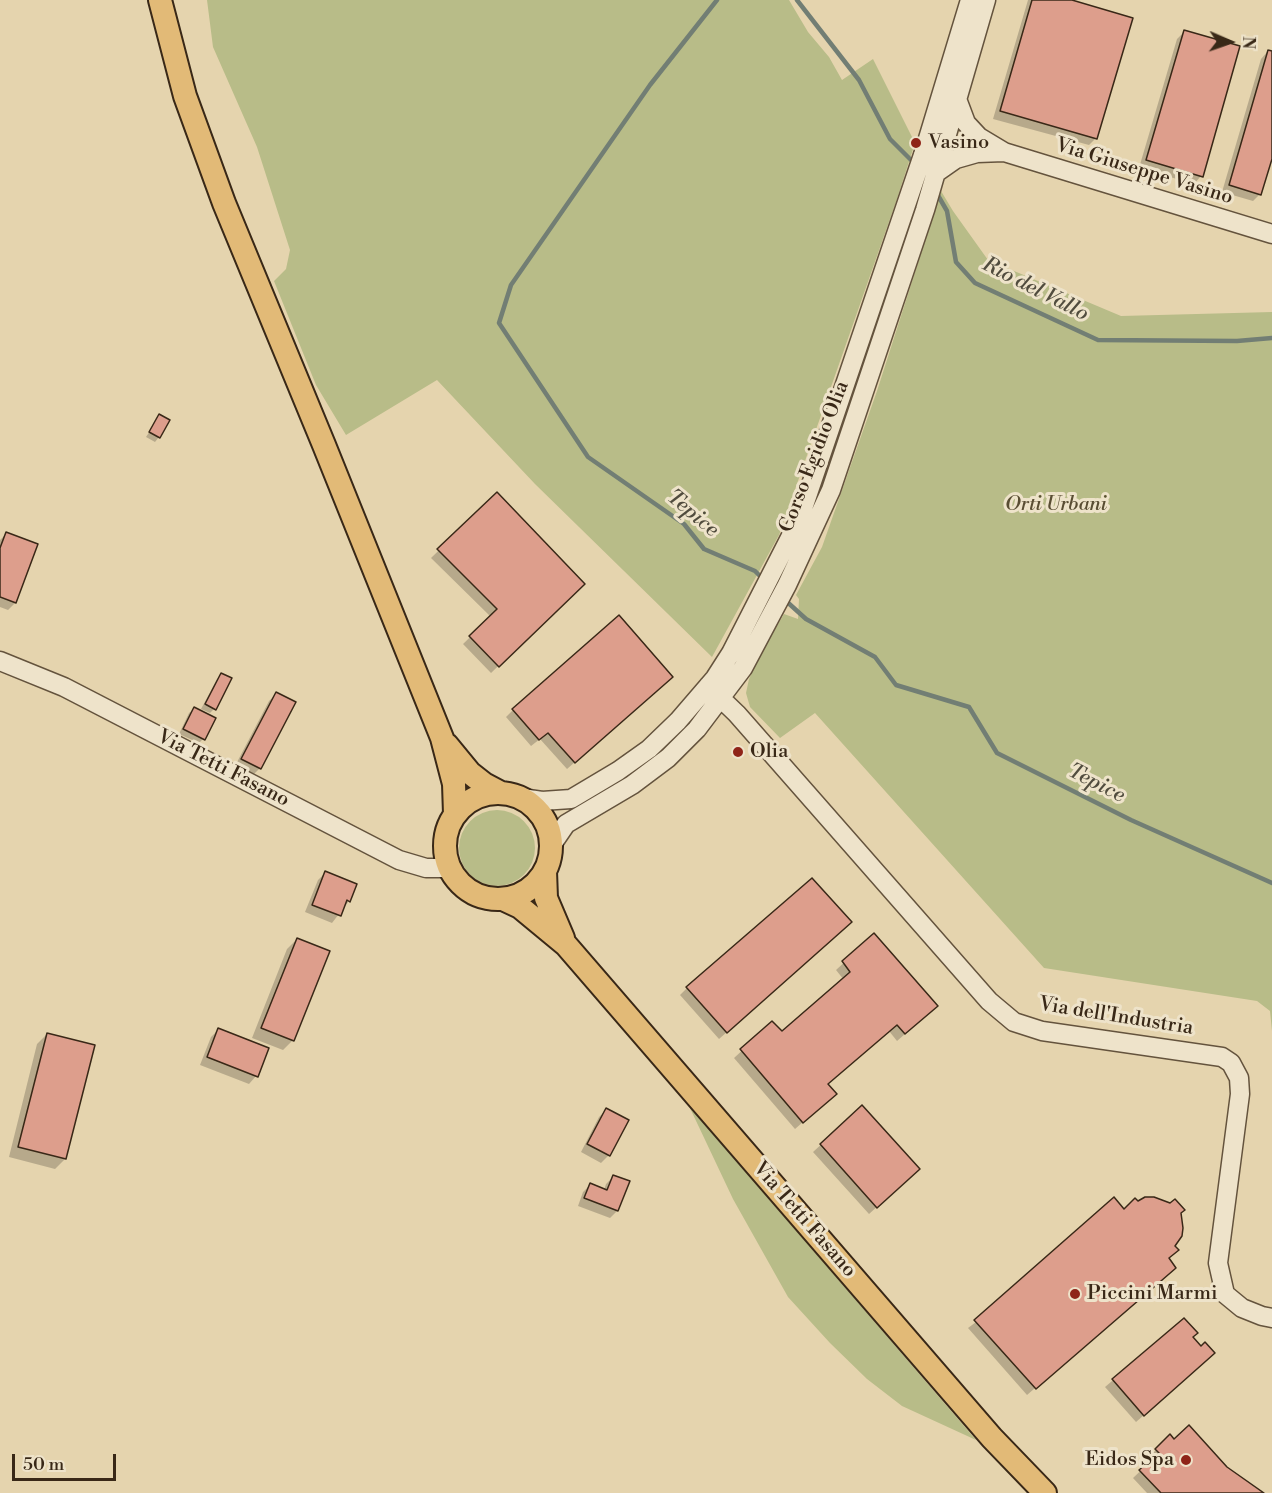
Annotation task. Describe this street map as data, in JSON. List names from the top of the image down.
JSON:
{
  "streets": {
    "main road": ["Via Tetti Fasano"],
    "street": ["Via Giuseppe Vasino", "Corso Egidio Olia", "Via dell'Industria"]
  },
  "crossings": [
    ["Via Giuseppe Vasino", "Corso Egidio Olia"],
    ["Corso Egidio Olia", "Via Tetti Fasano"],
    ["Corso Egidio Olia", "Via dell'Industria"]
  ],
  "water": ["Rio del Vallo", "Tepice"],
  "parks": ["Orti Urbani"],
  "places": [
    "Vasino",
    "Olia",
    "Piccini Marmi",
    "Eidos Spa"
  ],
  "scale_bar": "50 m",
  "north": "right"
}
